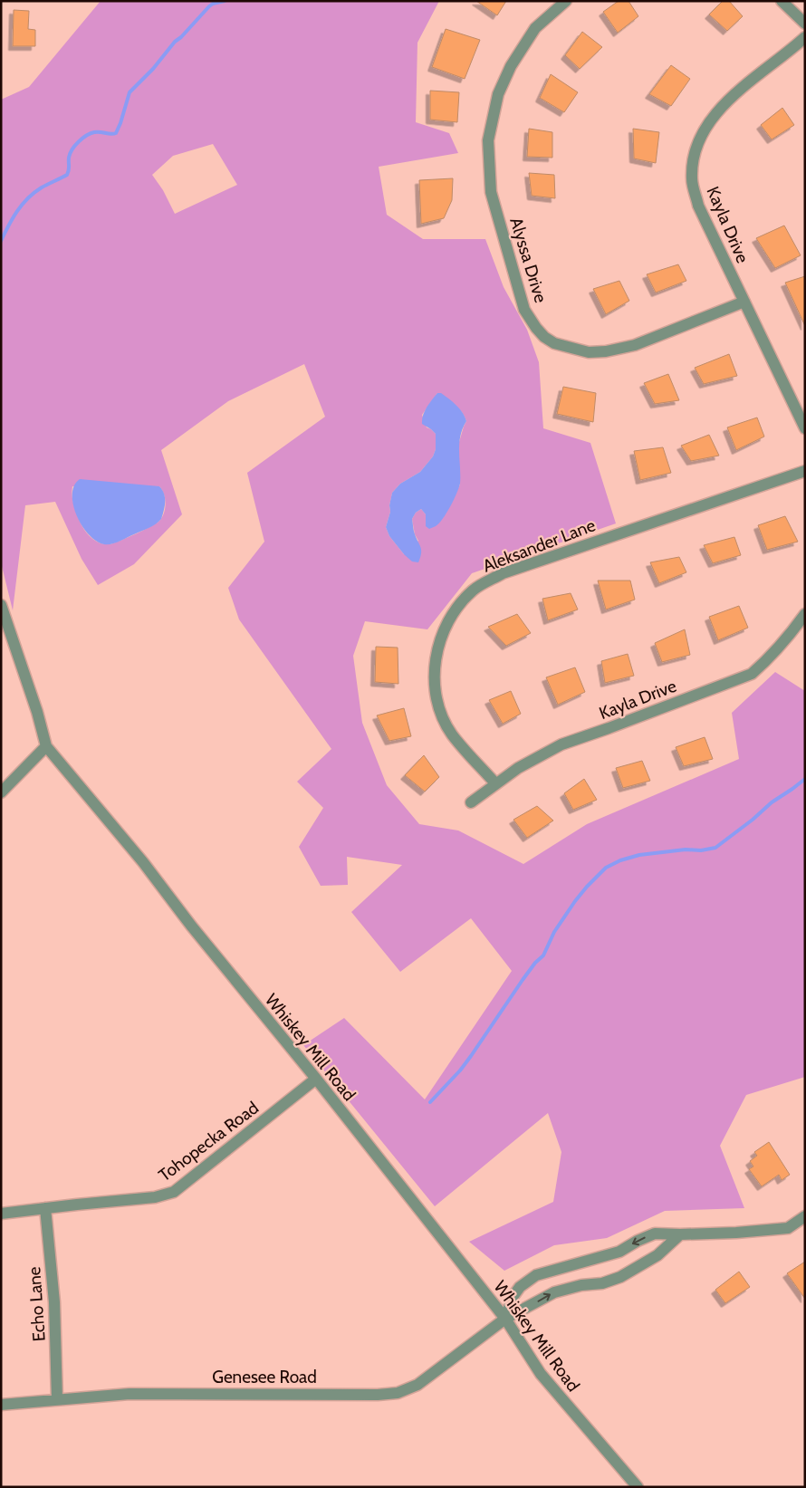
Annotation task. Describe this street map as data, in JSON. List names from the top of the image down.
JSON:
{
  "streets": {
    "street": [
      "Kayla Drive",
      "Alyssa Drive",
      "Aleksander Lane",
      "Whiskey Mill Road",
      "Tohopecka Road",
      "Echo Lane",
      "Genesee Road"
    ]
  },
  "crossings": [
    ["Kayla Drive", "Alyssa Drive"],
    ["Kayla Drive", "Aleksander Lane"],
    ["Whiskey Mill Road", "Tohopecka Road"],
    ["Whiskey Mill Road", "Genesee Road"],
    ["Tohopecka Road", "Echo Lane"],
    ["Echo Lane", "Genesee Road"]
  ]
}
